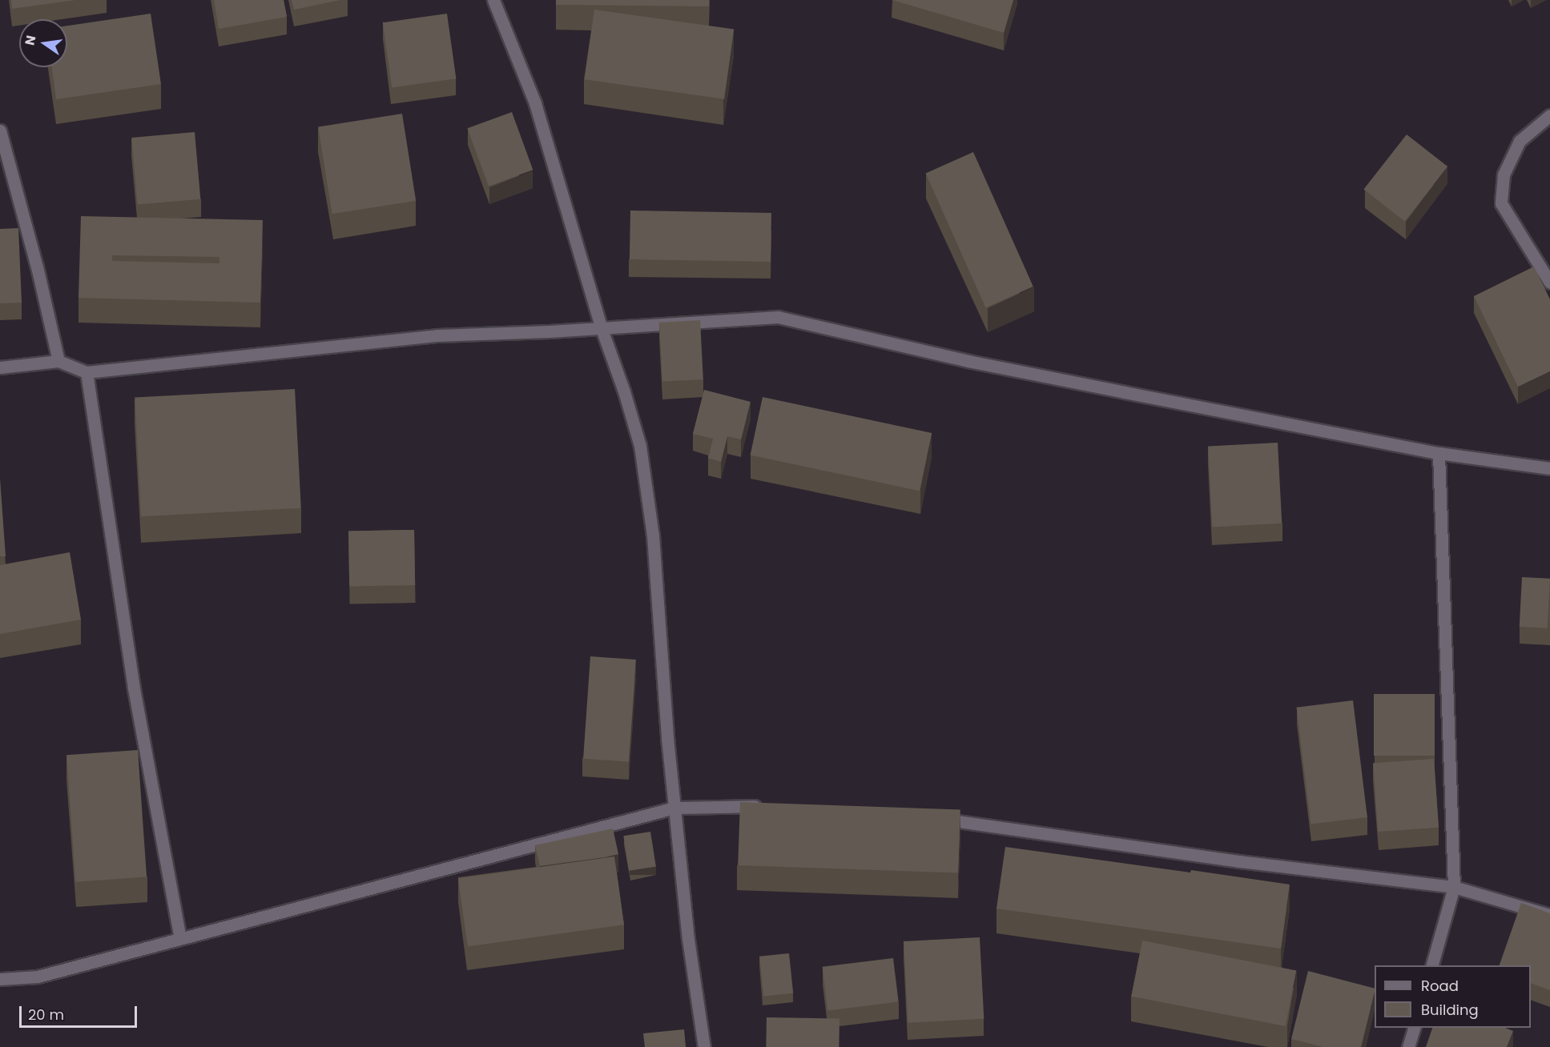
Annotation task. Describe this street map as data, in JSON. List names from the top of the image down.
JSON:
{
  "legend": ["Road", "Building"],
  "scale_bar": "20 m",
  "north": "left"
}
